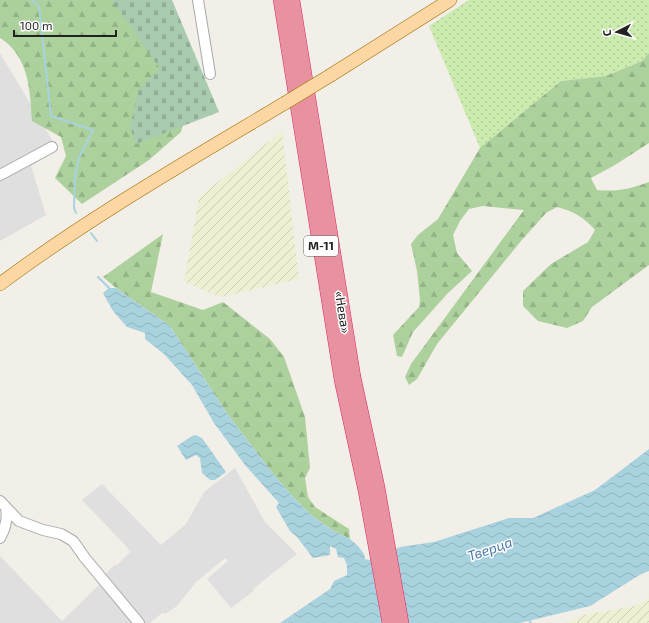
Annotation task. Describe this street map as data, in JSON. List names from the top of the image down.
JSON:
{
  "streets": {
    "highway": ["М-11", "«Нева»"]
  },
  "water": ["Тверца"],
  "scale_bar": "100 m",
  "north": "left"
}
